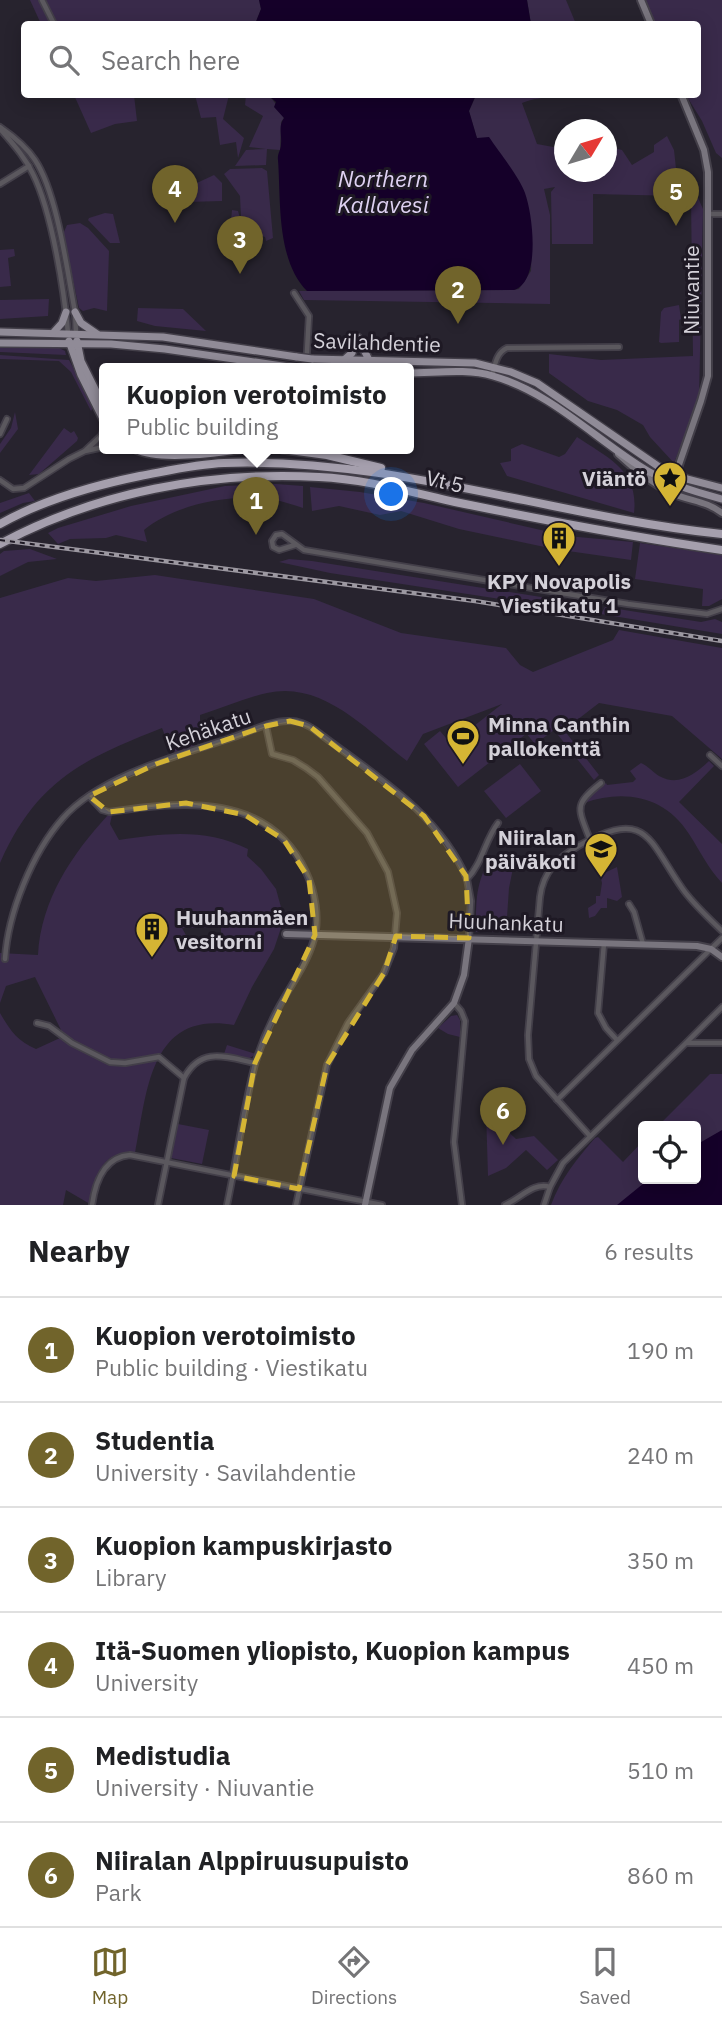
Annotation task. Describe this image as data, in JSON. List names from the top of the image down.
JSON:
{
  "streets": {
    "highway": ["Vt 5"],
    "main road": ["Savilahdentie"],
    "street": ["Niuvantie", "Kehäkatu", "Huuhankatu"]
  },
  "crossings": [
    ["Niuvantie", "Savilahdentie"]
  ],
  "water": ["Northern Kallavesi"],
  "places": {
    "place": ["Viäntö"],
    "building": ["KPY Novapolis Viestikatu 1", "Huuhanmäen vesitorni"],
    "sports": ["Minna Canthin pallokenttä"],
    "school or university": ["Niiralan päiväkoti"]
  },
  "north": "top right",
  "page": {
    "search": "Search here",
    "pins": [
      "4",
      "5",
      "3",
      "2",
      "1",
      "6"
    ],
    "popup": ["Kuopion verotoimisto", "Public building"],
    "heading": ["Nearby", "6 results"],
    "list": [
      {
        "mark": "1",
        "name": "Kuopion verotoimisto",
        "note": "Public building · Viestikatu",
        "value": "190 m"
      },
      {
        "mark": "2",
        "name": "Studentia",
        "note": "University · Savilahdentie",
        "value": "240 m"
      },
      {
        "mark": "3",
        "name": "Kuopion kampuskirjasto",
        "note": "Library",
        "value": "350 m"
      },
      {
        "mark": "4",
        "name": "Itä-Suomen yliopisto, Kuopion kampus",
        "note": "University",
        "value": "450 m"
      },
      {
        "mark": "5",
        "name": "Medistudia",
        "note": "University · Niuvantie",
        "value": "510 m"
      },
      {
        "mark": "6",
        "name": "Niiralan Alppiruusupuisto",
        "note": "Park",
        "value": "860 m"
      }
    ],
    "nav": ["Map", "Directions", "Saved"]
  }
}
